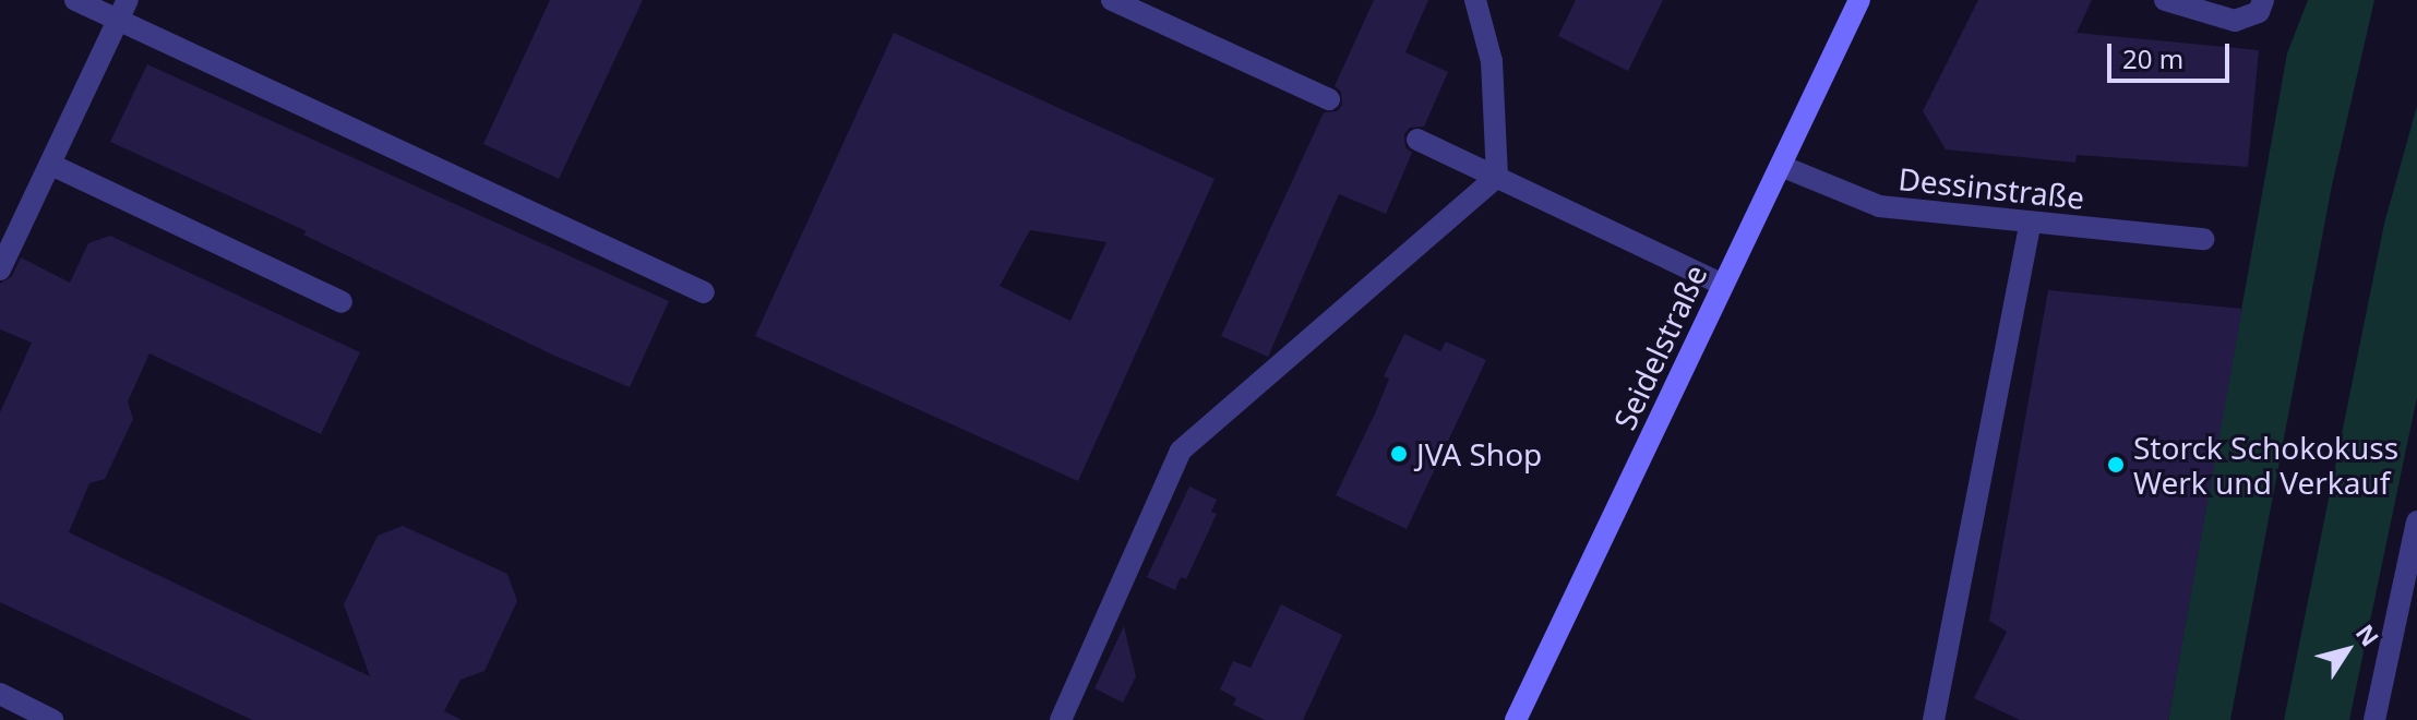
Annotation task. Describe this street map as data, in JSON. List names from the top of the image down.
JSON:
{
  "streets": {
    "main road": ["Seidelstraße"],
    "street": ["Dessinstraße"]
  },
  "crossings": [
    ["Dessinstraße", "Seidelstraße"]
  ],
  "places": ["JVA Shop", "Storck Schokokuss Werk und Verkauf"],
  "scale_bar": "20 m",
  "north": "top right"
}
